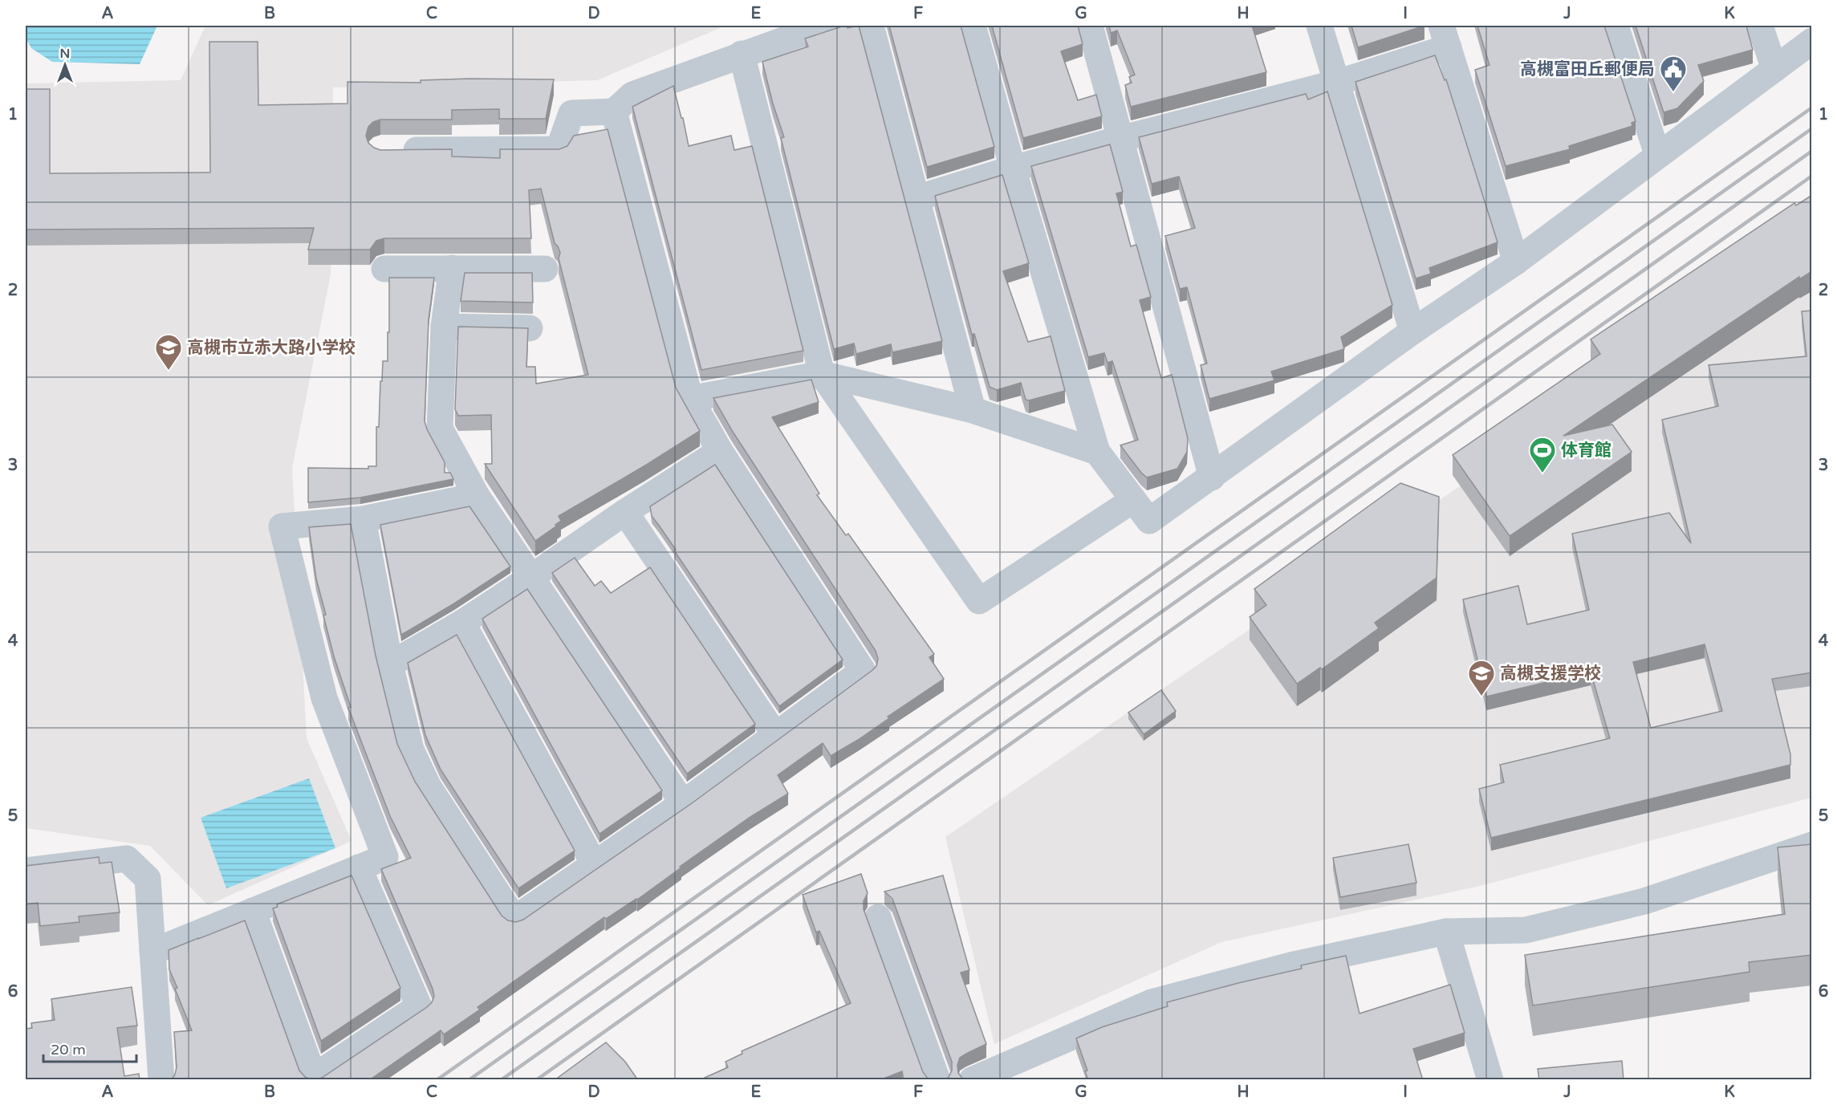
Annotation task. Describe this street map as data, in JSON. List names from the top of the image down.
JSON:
{
  "places": {
    "public building": ["高槻富田丘郵便局"],
    "school or university": ["高槻市立赤大路小学校", "高槻支援学校"],
    "sports": ["体育館"]
  },
  "scale_bar": "20 m",
  "north": "top",
  "grid": {
    "columns": [
      "A",
      "B",
      "C",
      "D",
      "E",
      "F",
      "G",
      "H",
      "I",
      "J",
      "K"
    ],
    "rows": [
      "1",
      "2",
      "3",
      "4",
      "5",
      "6"
    ]
  }
}
